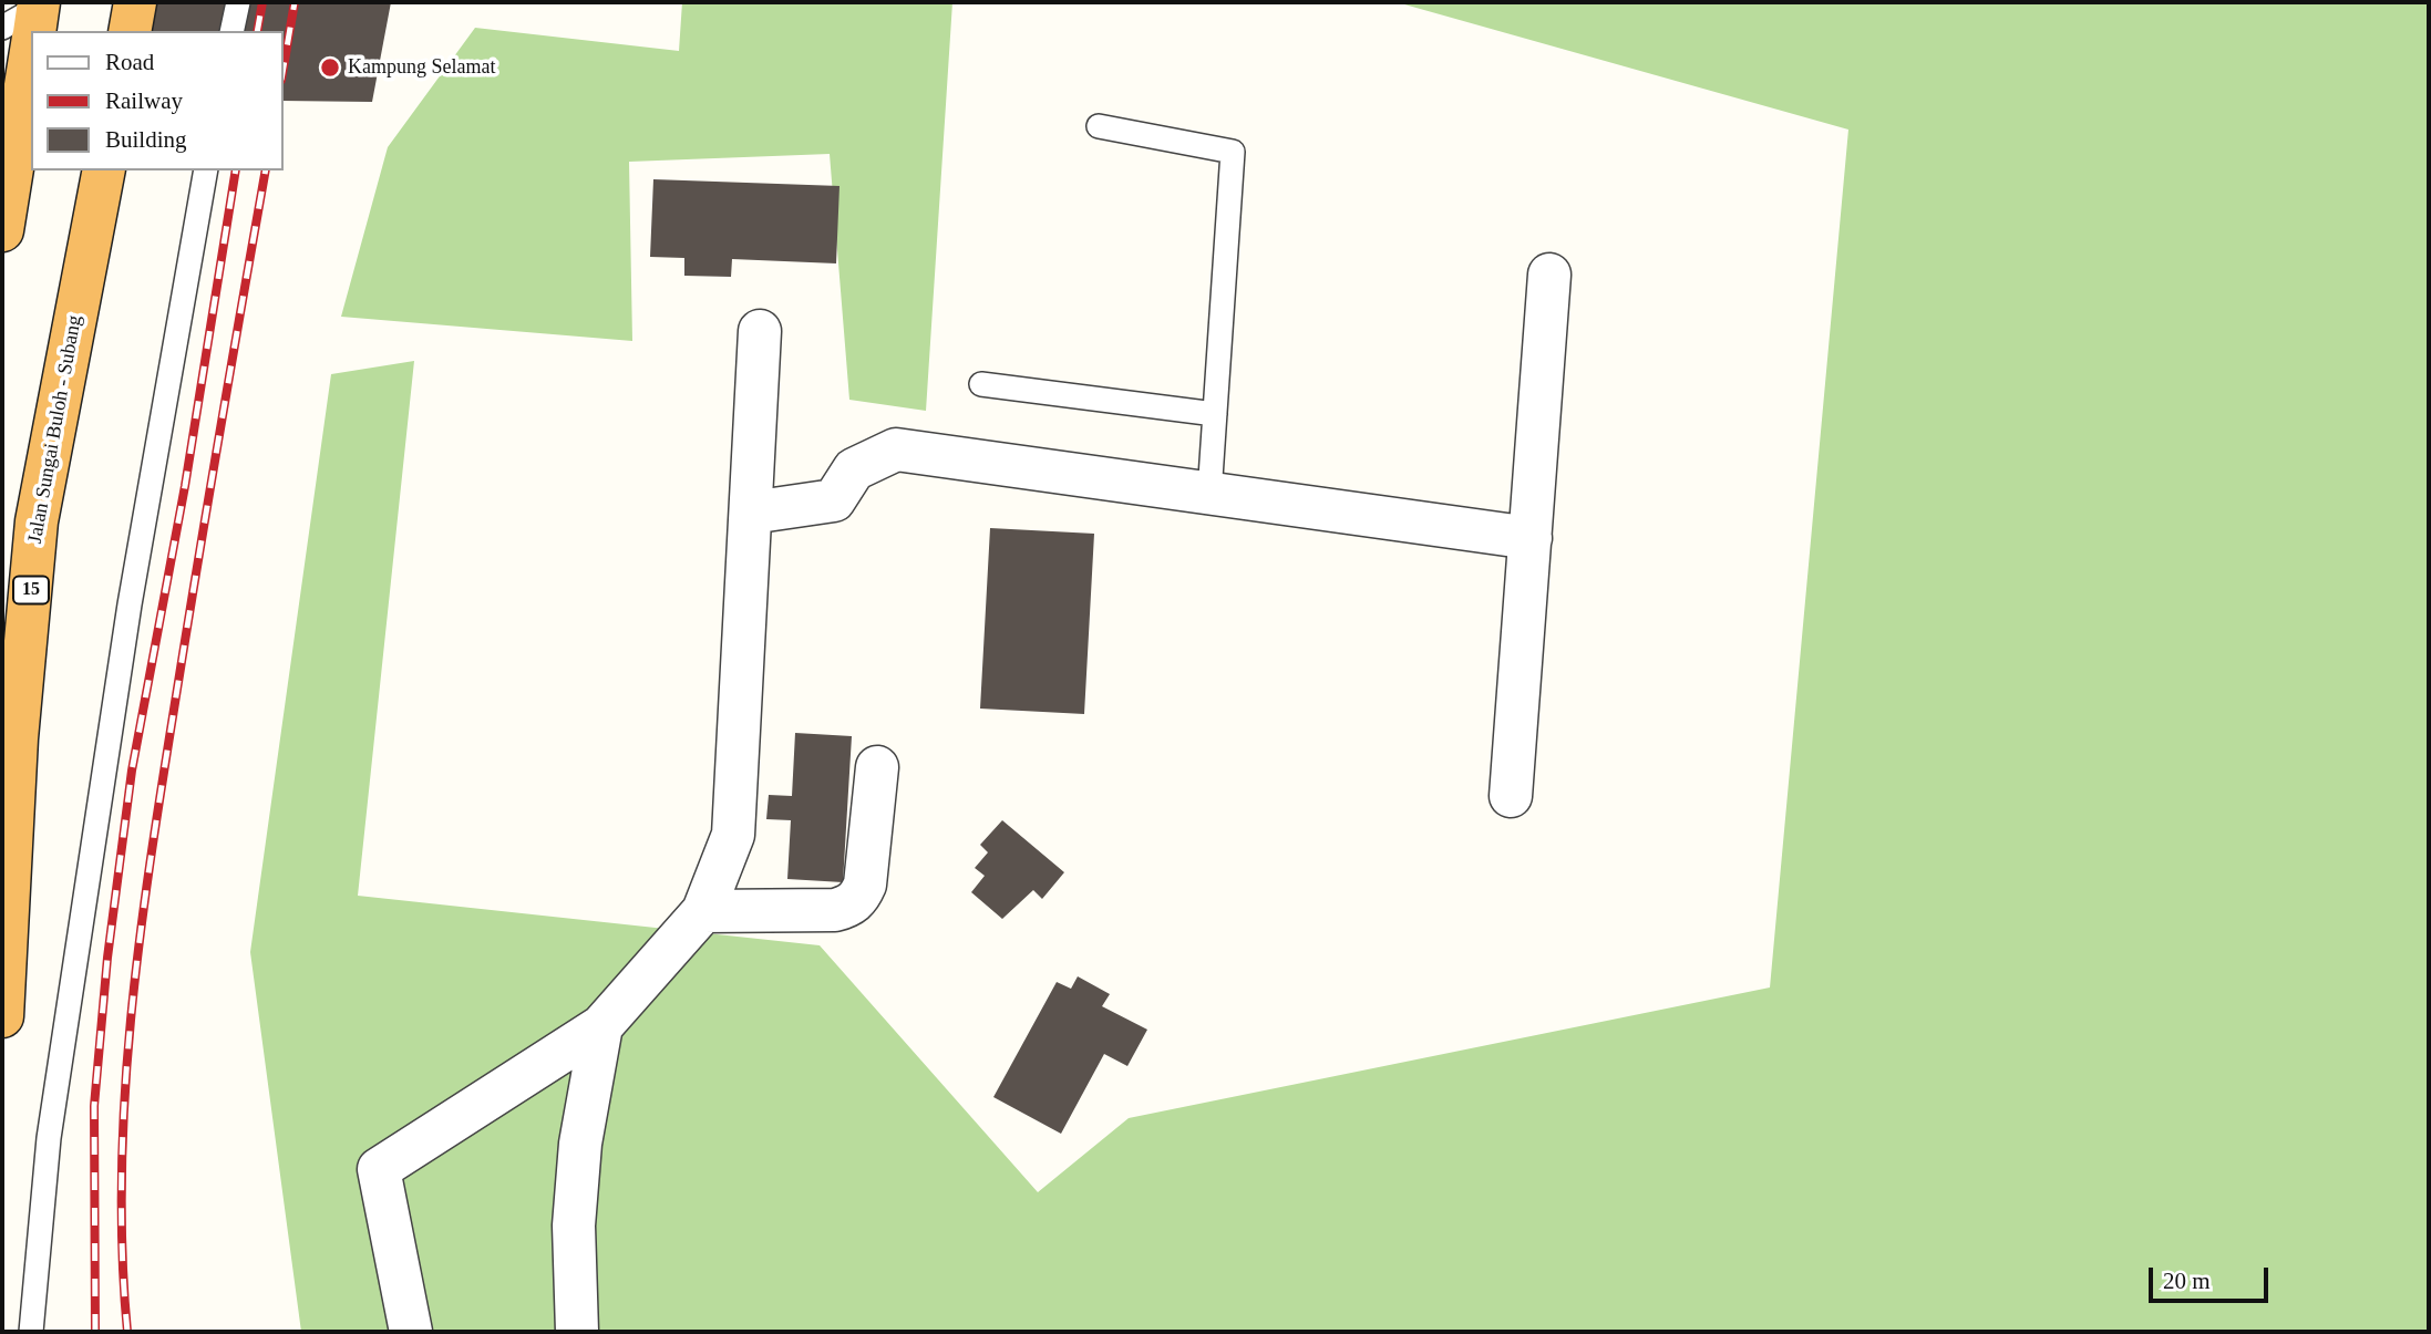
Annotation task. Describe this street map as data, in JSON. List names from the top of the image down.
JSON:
{
  "streets": {
    "highway": ["Jalan Sungai Buloh - Subang", "15"]
  },
  "places": ["Kampung Selamat"],
  "legend": ["Road", "Railway", "Building"],
  "scale_bar": "20 m"
}
